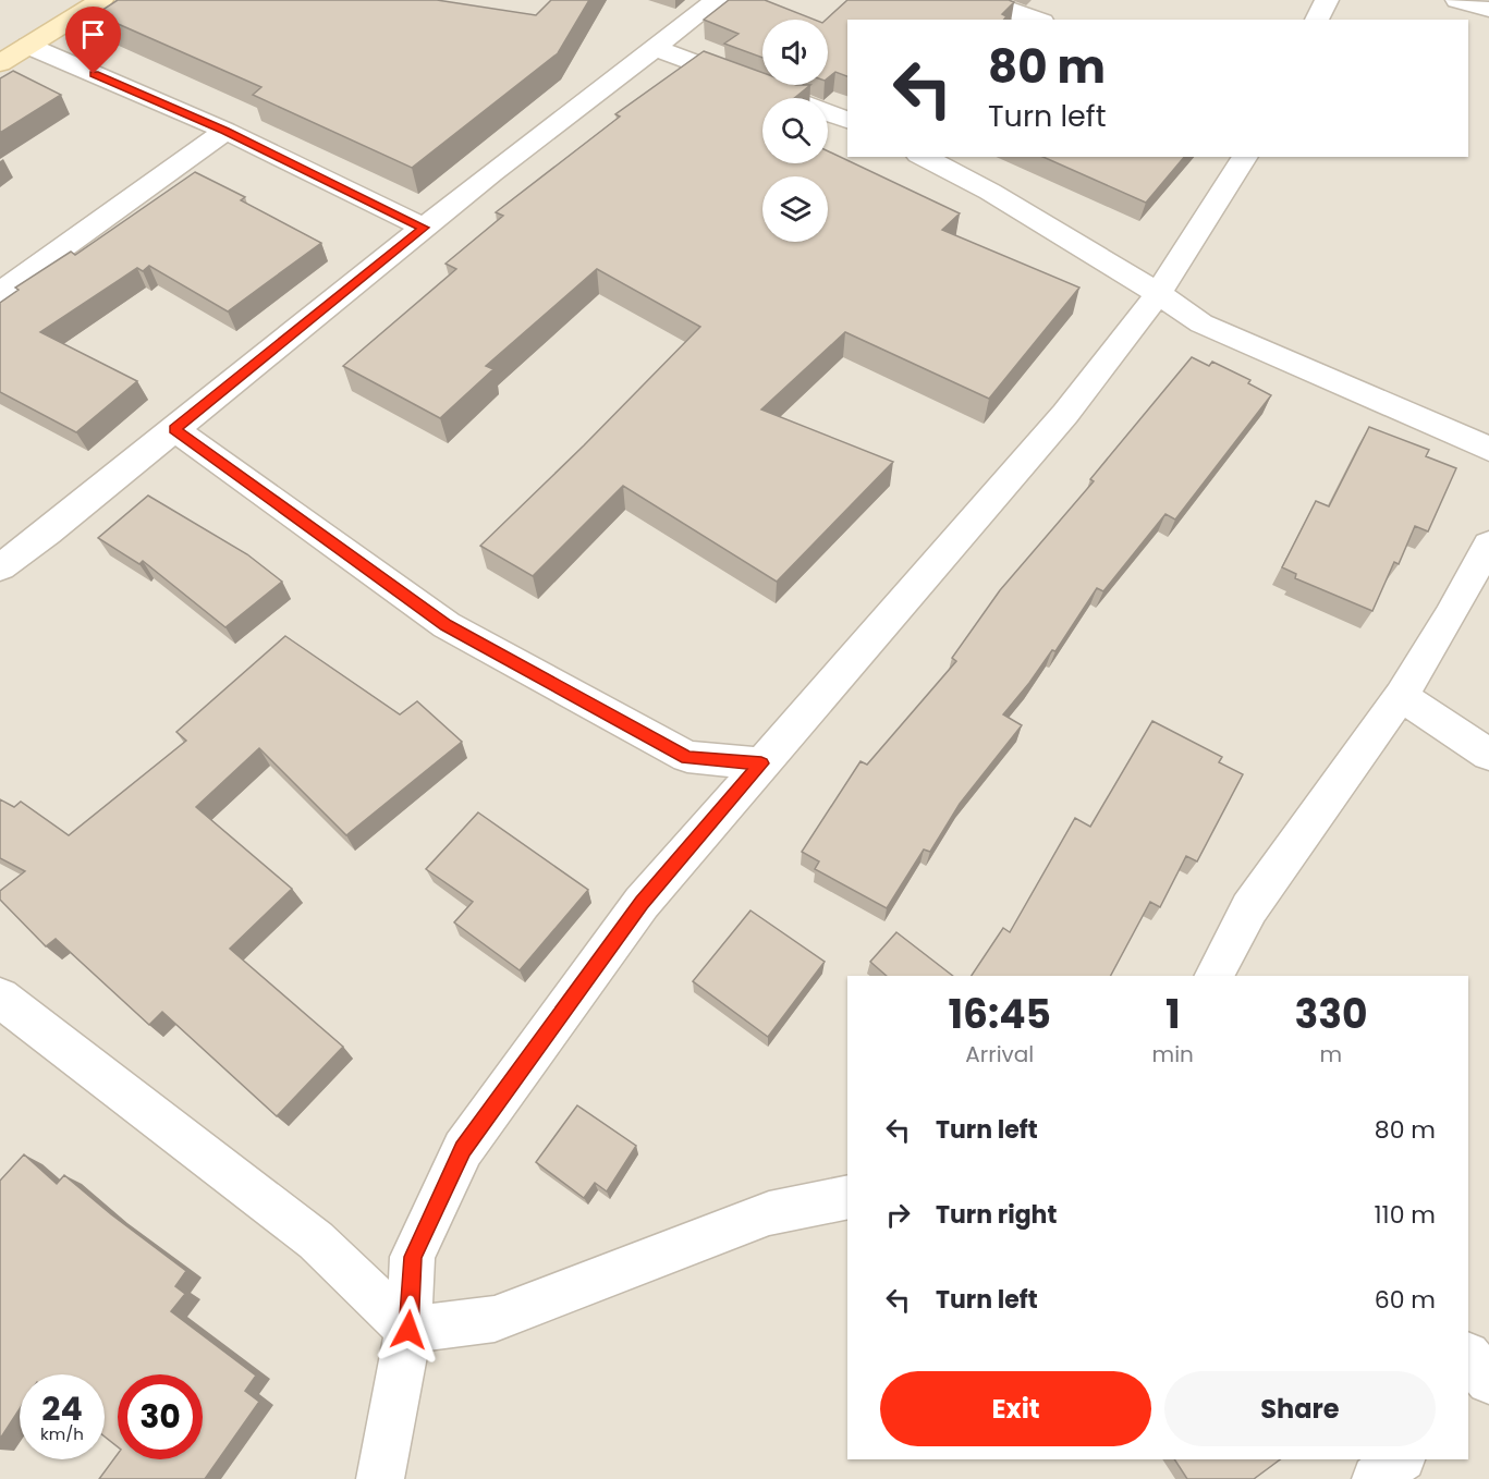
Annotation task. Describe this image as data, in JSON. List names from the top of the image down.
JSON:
{
  "page": {
    "turn": ["80 m", "Turn left"],
    "eta": [
      "16:45",
      "Arrival",
      "1",
      "min",
      "330",
      "m"
    ],
    "list": [
      {
        "name": "Turn left",
        "value": "80 m"
      },
      {
        "name": "Turn right",
        "value": "110 m"
      },
      {
        "name": "Turn left",
        "value": "60 m"
      }
    ],
    "buttons": ["Exit", "Share"],
    "speed": "24 km/h",
    "limit": "30"
  }
}
